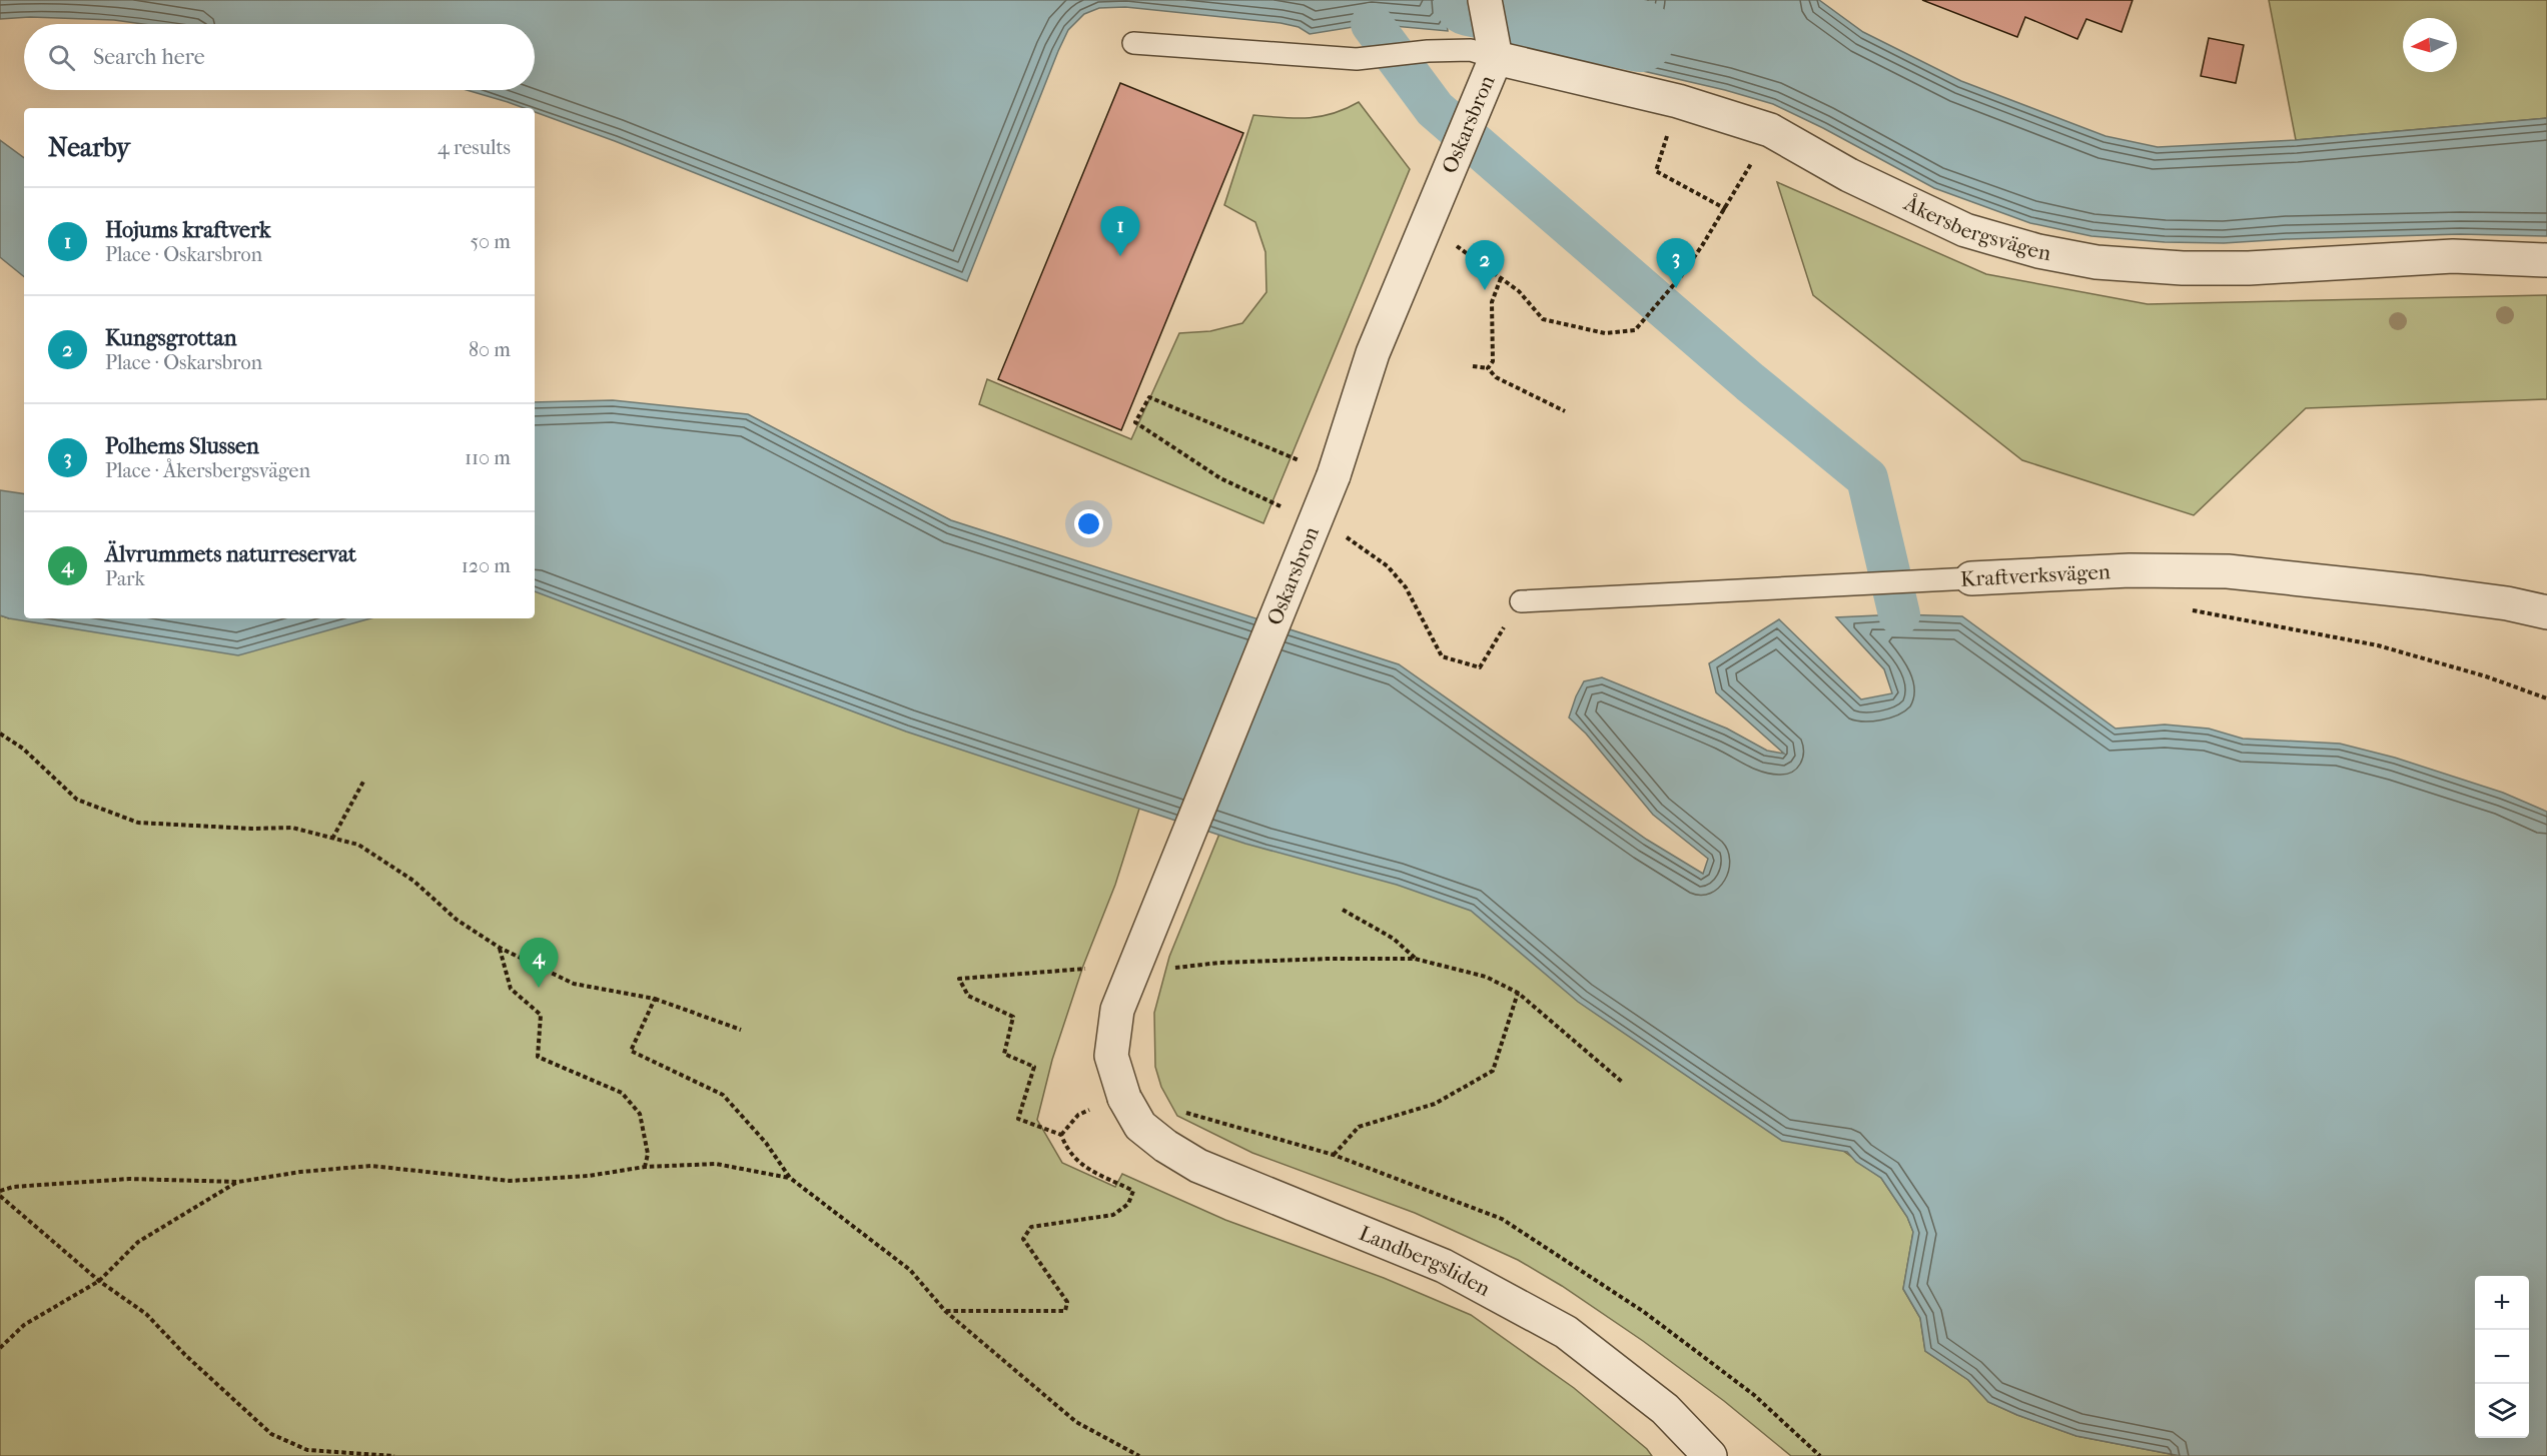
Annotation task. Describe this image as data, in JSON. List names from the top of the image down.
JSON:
{
  "streets": {
    "street": [
      "Oskarsbron",
      "Åkersbergsvägen",
      "Kraftverksvägen",
      "Landbergsliden"
    ]
  },
  "crossings": [
    ["Oskarsbron", "Åkersbergsvägen"],
    ["Oskarsbron", "Landbergsliden"]
  ],
  "north": "left",
  "page": {
    "search": "Search here",
    "heading": ["Nearby", "4 results"],
    "list": [
      {
        "mark": "1",
        "name": "Hojums kraftverk",
        "note": "Place · Oskarsbron",
        "value": "50 m"
      },
      {
        "mark": "2",
        "name": "Kungsgrottan",
        "note": "Place · Oskarsbron",
        "value": "80 m"
      },
      {
        "mark": "3",
        "name": "Polhems Slussen",
        "note": "Place · Åkersbergsvägen",
        "value": "110 m"
      },
      {
        "mark": "4",
        "name": "Älvrummets naturreservat",
        "note": "Park",
        "value": "120 m"
      }
    ],
    "pins": [
      "1",
      "3",
      "2",
      "4"
    ],
    "map_buttons": ["+", "−"]
  }
}
